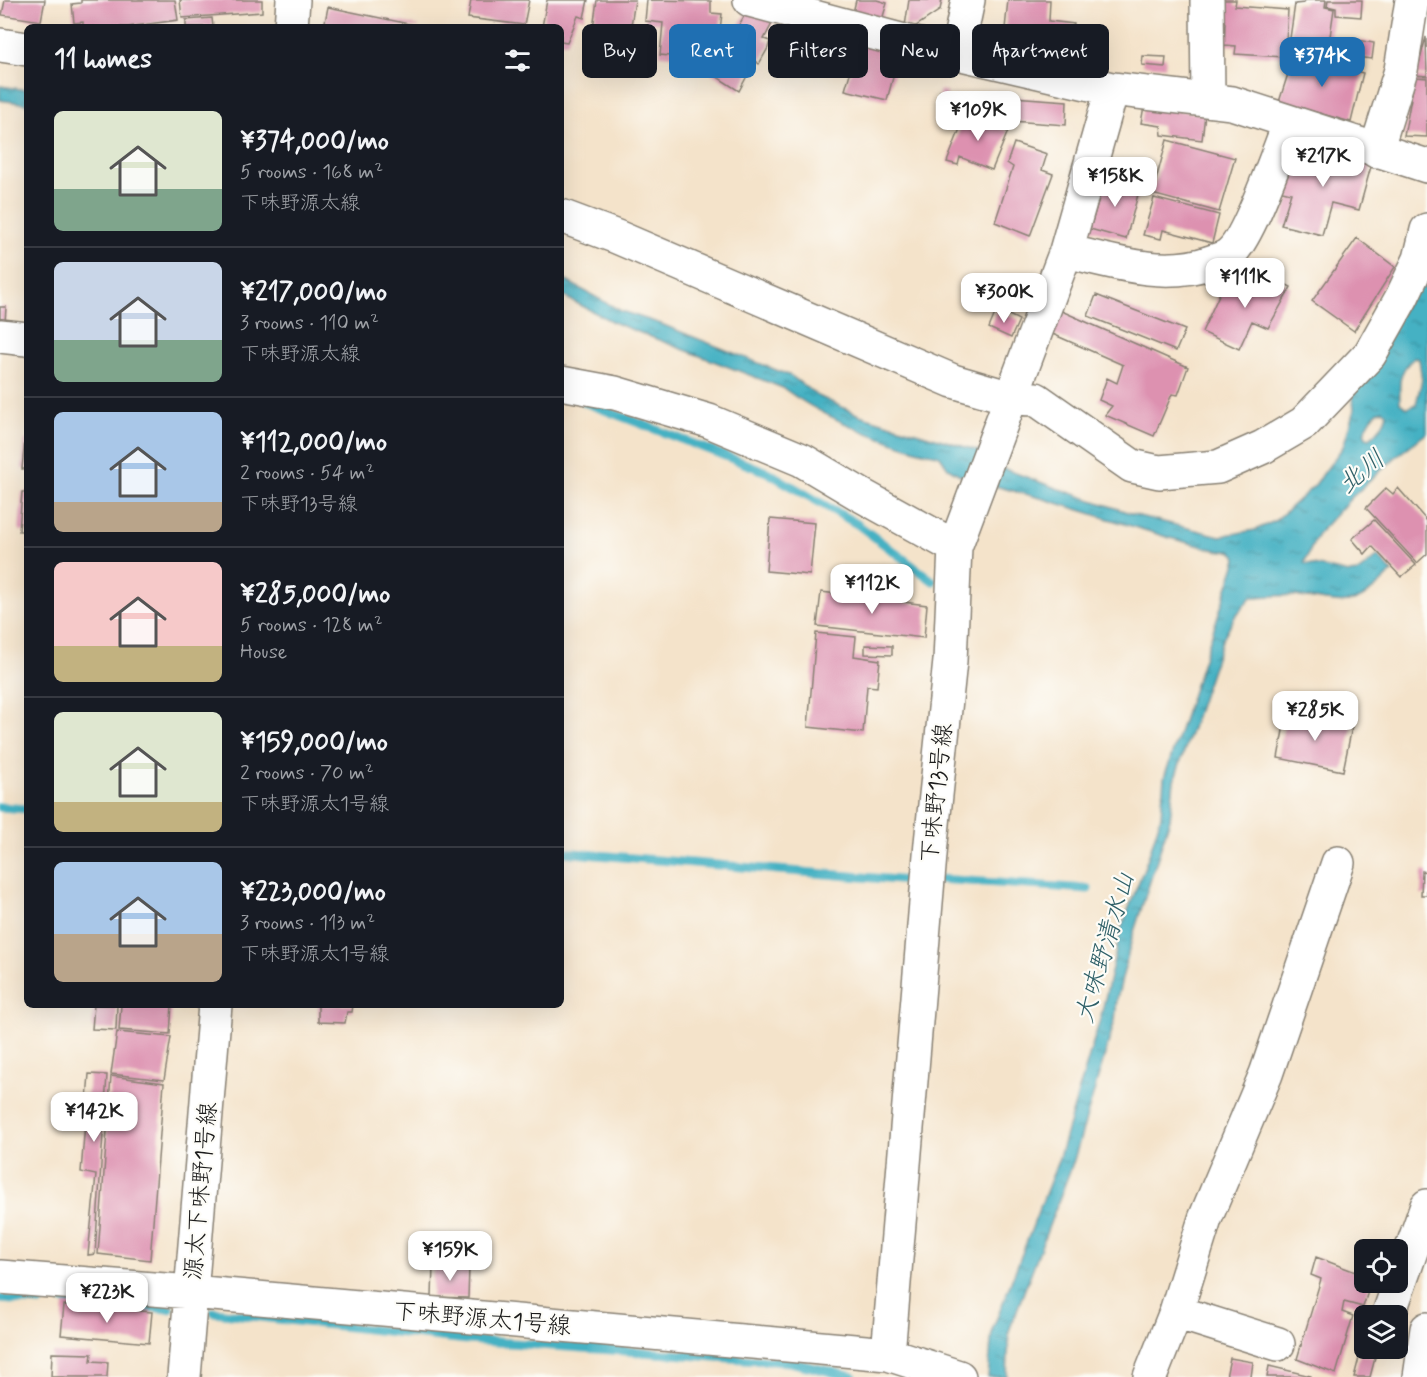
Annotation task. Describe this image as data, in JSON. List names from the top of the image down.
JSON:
{
  "streets": {
    "street": ["下味野13号線", "源太下味野1号線", "下味野源太1号線"]
  },
  "crossings": [
    ["下味野13号線", "下味野源太1号線"],
    ["源太下味野1号線", "下味野源太1号線"]
  ],
  "water": ["北川", "大味野清水山"],
  "page": {
    "chip": [
      "Buy",
      "Rent",
      "Filters",
      "New",
      "Apartment"
    ],
    "heading": "11 homes",
    "price": [
      "¥374K",
      "¥109K",
      "¥217K",
      "¥158K",
      "¥111K",
      "¥300K",
      "¥112K",
      "¥285K",
      "¥142K",
      "¥159K",
      "¥223K"
    ],
    "list": [
      {
        "name": "¥374,000/mo",
        "note": "5 rooms · 168 m² · 下味野源太線"
      },
      {
        "name": "¥217,000/mo",
        "note": "3 rooms · 110 m² · 下味野源太線"
      },
      {
        "name": "¥112,000/mo",
        "note": "2 rooms · 54 m² · 下味野13号線"
      },
      {
        "name": "¥285,000/mo",
        "note": "5 rooms · 128 m² · House"
      },
      {
        "name": "¥159,000/mo",
        "note": "2 rooms · 70 m² · 下味野源太1号線"
      },
      {
        "name": "¥223,000/mo",
        "note": "3 rooms · 113 m² · 下味野源太1号線"
      }
    ]
  }
}
